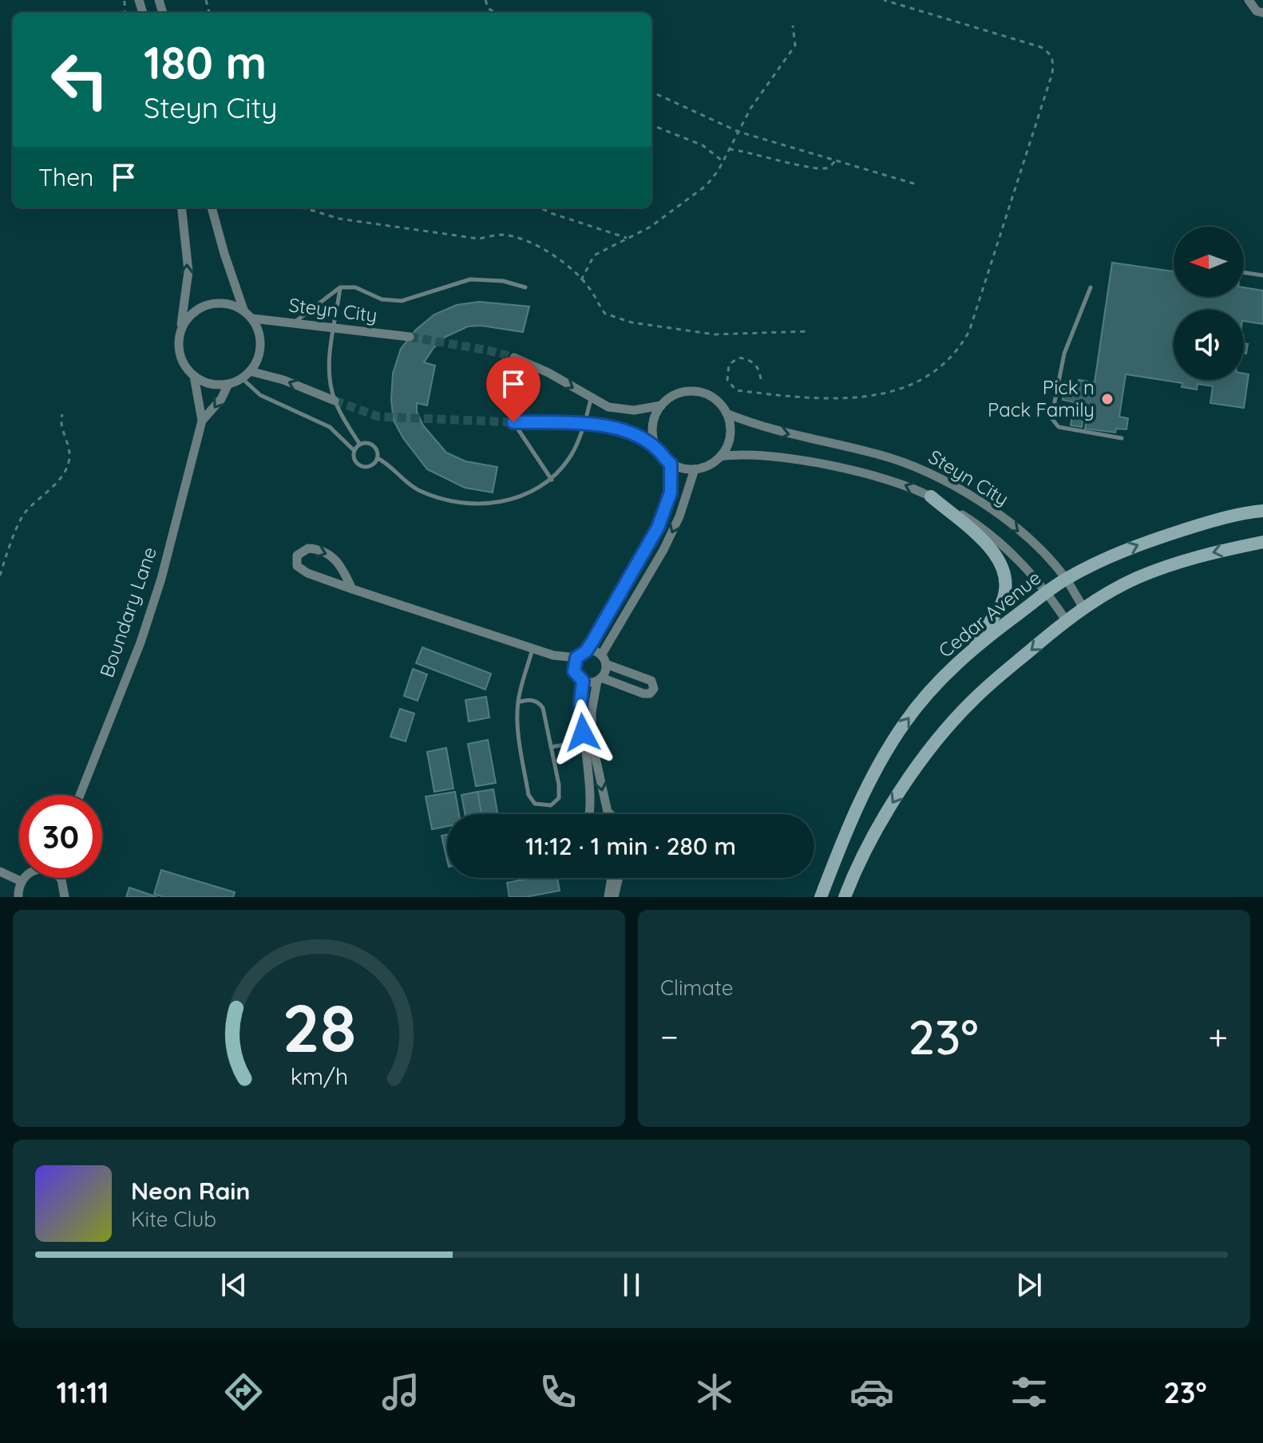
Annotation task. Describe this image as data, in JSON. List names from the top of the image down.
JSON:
{
  "streets": {
    "main road": ["Cedar Avenue"],
    "street": ["Steyn City", "Boundary Lane"]
  },
  "crossings": [
    ["Steyn City", "Boundary Lane"],
    ["Steyn City", "Cedar Avenue"]
  ],
  "places": ["Pick n Pack Family"],
  "north": "left",
  "page": {
    "turn": ["180 m", "Steyn City"],
    "then": "Then",
    "limit": "30",
    "trip": "11:12 · 1 min · 280 m",
    "tile": "Climate",
    "heat": ["−", "23°", "+"],
    "song": ["Neon Rain", "Kite Club"],
    "tabs": ["11:11", "23°"],
    "gauge": ["28", "km/h"]
  }
}
